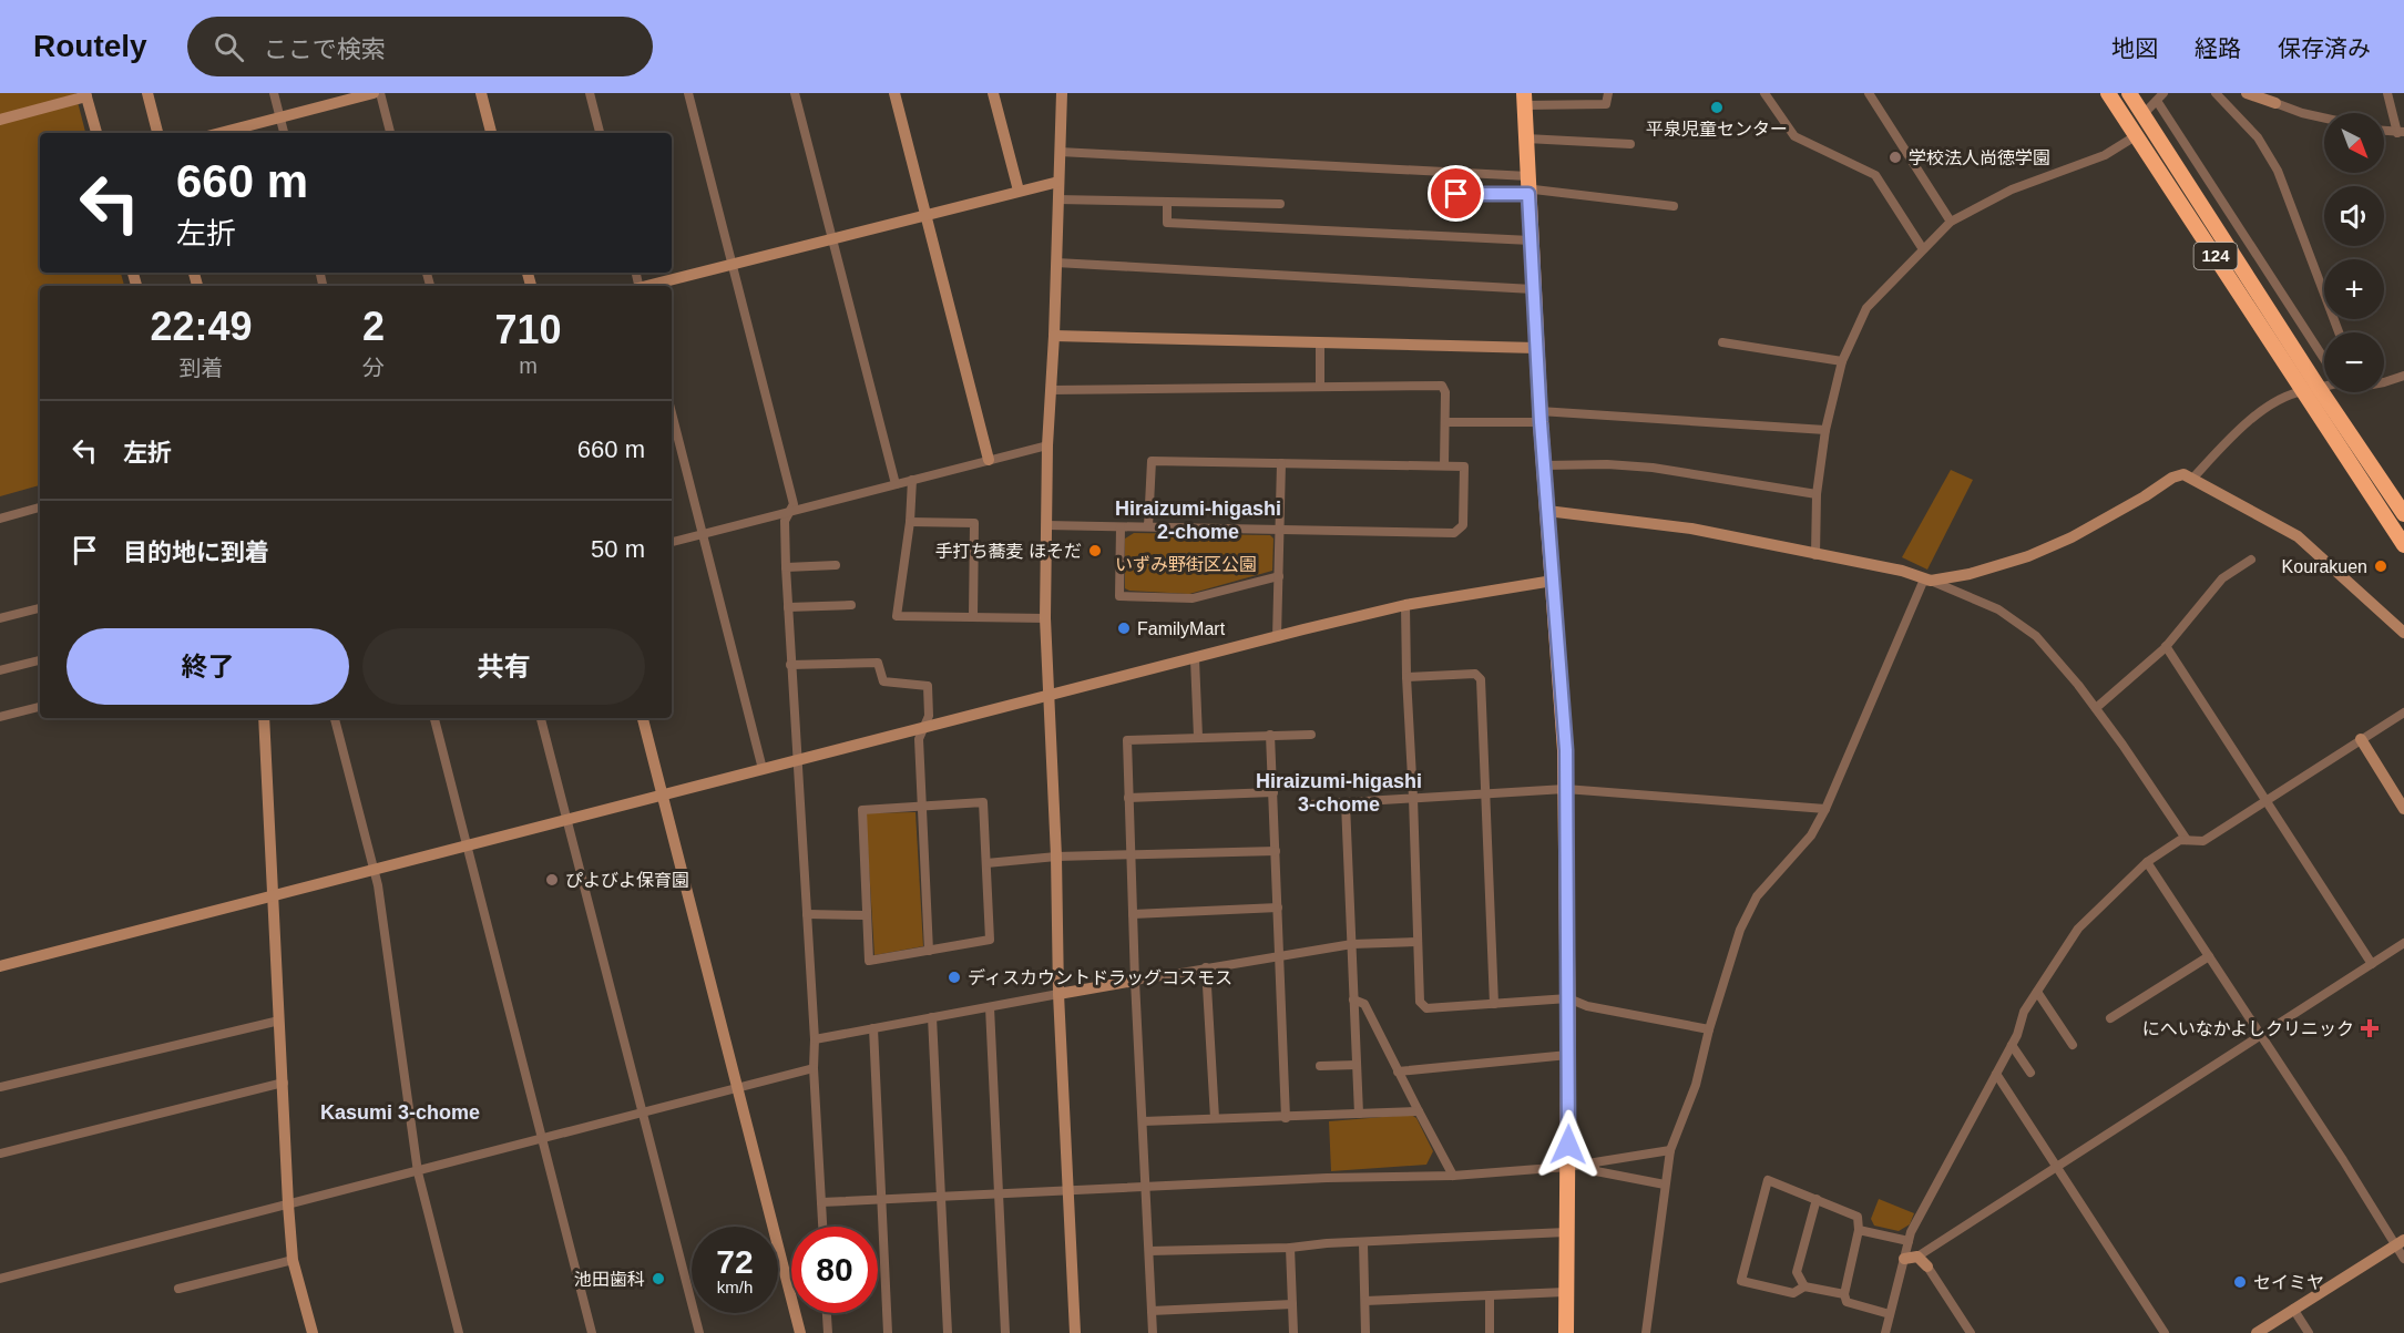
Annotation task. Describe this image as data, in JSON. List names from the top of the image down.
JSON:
{
  "streets": {
    "highway": ["124"]
  },
  "districts": ["Hiraizumi-higashi 2-chome", "Hiraizumi-higashi 3-chome", "Kasumi 3-chome"],
  "parks": ["いずみ野街区公園"],
  "places": {
    "other": [
      "平泉児童センター",
      "学校法人尚徳学園",
      "手打ち蕎麦 ほそだ",
      "Kourakuen",
      "FamilyMart",
      "ぴよびよ保育園",
      "ディスカウントドラッグコスモス",
      "池田歯科",
      "セイミヤ"
    ],
    "health": ["にへいなかよしクリニック"]
  },
  "north": "bottom right",
  "page": {
    "header": "Routely",
    "search": "ここで検索",
    "nav": ["地図", "経路", "保存済み"],
    "map_buttons": ["+", "−"],
    "turn": ["660 m", "左折"],
    "eta": [
      "22:49",
      "到着",
      "2",
      "分",
      "710",
      "m"
    ],
    "list": [
      {
        "name": "左折",
        "value": "660 m"
      },
      {
        "name": "目的地に到着",
        "value": "50 m"
      }
    ],
    "buttons": ["終了", "共有"],
    "speed": "72 km/h",
    "limit": "80"
  }
}
